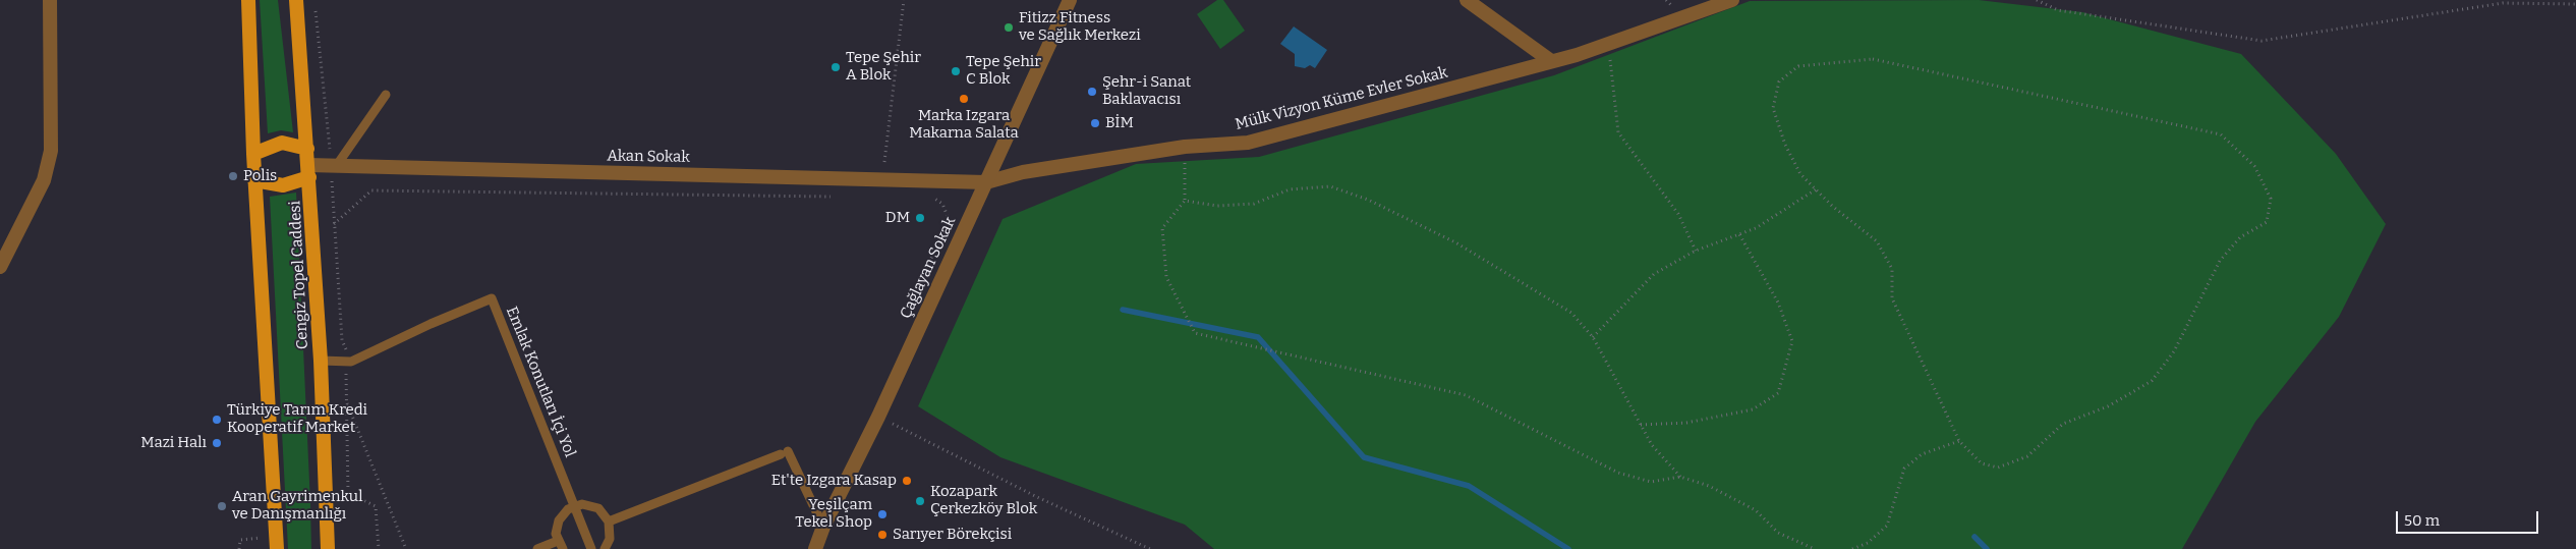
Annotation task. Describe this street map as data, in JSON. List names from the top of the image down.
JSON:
{
  "streets": {
    "main road": ["Cengiz Topel Caddesi"],
    "street": ["Mülk Vizyon Küme Evler Sokak", "Akan Sokak", "Çağlayan Sokak"],
    "lane": ["Emlak Konutları İçi Yol"]
  },
  "crossings": [
    ["Mülk Vizyon Küme Evler Sokak", "Akan Sokak"],
    ["Mülk Vizyon Küme Evler Sokak", "Çağlayan Sokak"],
    ["Akan Sokak", "Çağlayan Sokak"],
    ["Akan Sokak", "Cengiz Topel Caddesi"],
    ["Cengiz Topel Caddesi", "Emlak Konutları İçi Yol"]
  ],
  "places": [
    "Fitizz Fitness ve Sağlık Merkezi",
    "Tepe Şehir A Blok",
    "Tepe Şehir C Blok",
    "Şehr-i Sanat Baklavacısı",
    "Marka Izgara Makarna Salata",
    "BİM",
    "Polis",
    "DM",
    "Türkiye Tarım Kredi Kooperatif Market",
    "Mazi Halı",
    "Et'te Izgara Kasap",
    "Kozapark Çerkezköy Blok",
    "Aran Gayrimenkul ve Danışmanlığı",
    "Yeşilçam Tekel Shop",
    "Sarıyer Börekçisi"
  ],
  "scale_bar": "50 m"
}
